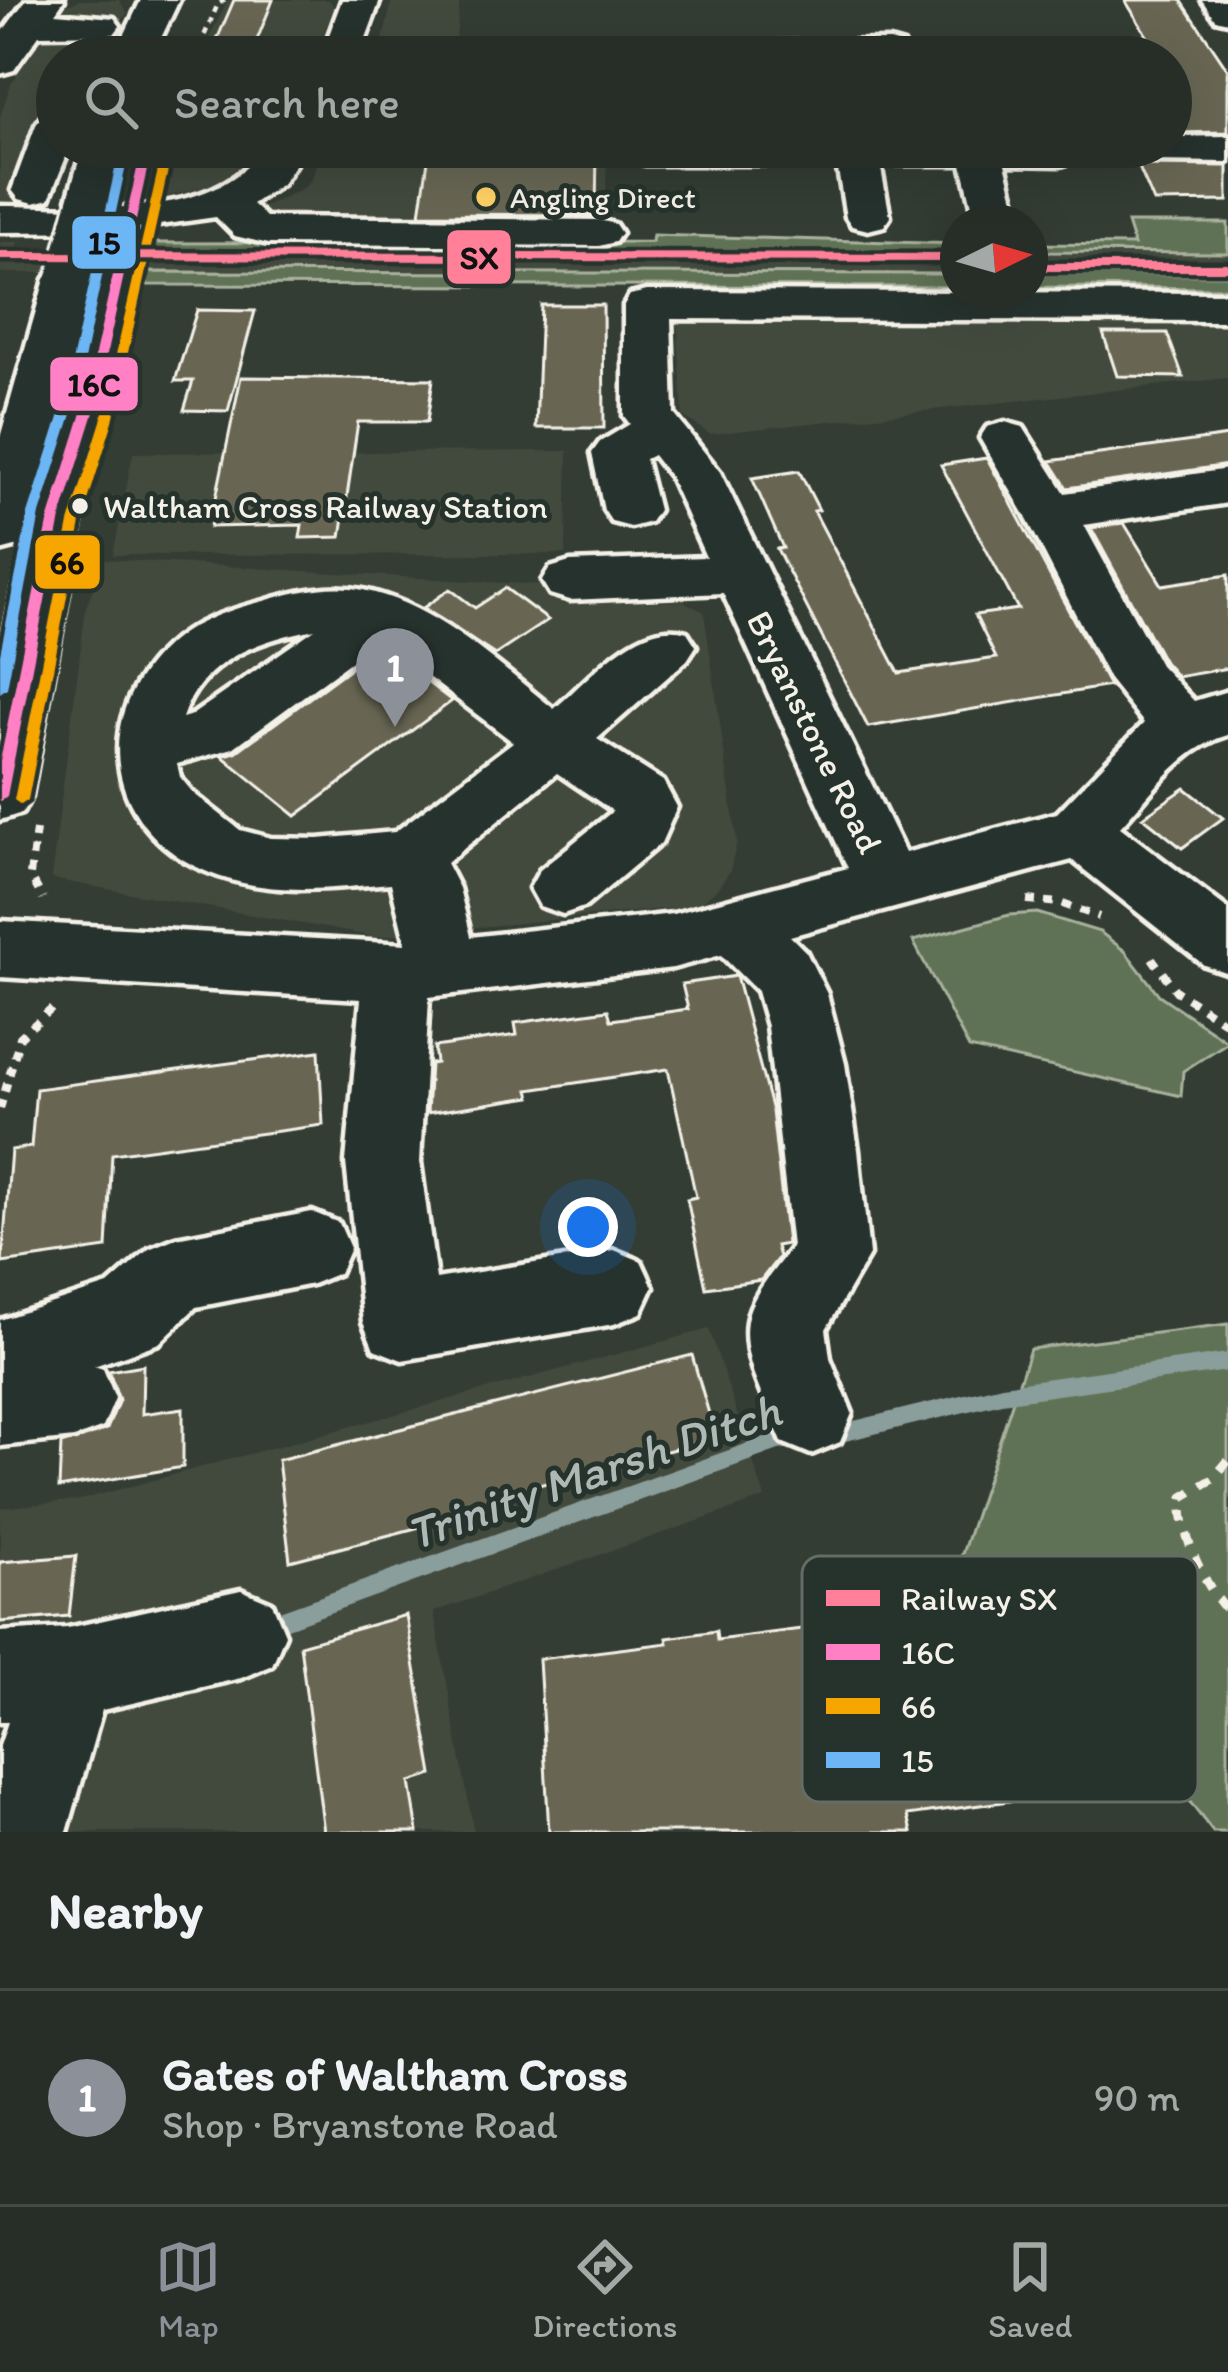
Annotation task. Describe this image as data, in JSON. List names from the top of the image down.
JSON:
{
  "streets": {
    "street": ["Bryanstone Road"]
  },
  "water": ["Trinity Marsh Ditch"],
  "places": ["Angling Direct", "Waltham Cross Railway Station"],
  "lines": [
    "transit line 16C",
    "transit line 66",
    "transit line 15",
    "rail line SX"
  ],
  "legend": [
    "Railway SX",
    "16C",
    "66",
    "15"
  ],
  "north": "right",
  "page": {
    "search": "Search here",
    "pins": "1",
    "heading": "Nearby",
    "list": [
      {
        "mark": "1",
        "name": "Gates of Waltham Cross",
        "note": "Shop · Bryanstone Road",
        "value": "90 m"
      }
    ],
    "nav": ["Map", "Directions", "Saved"]
  }
}
